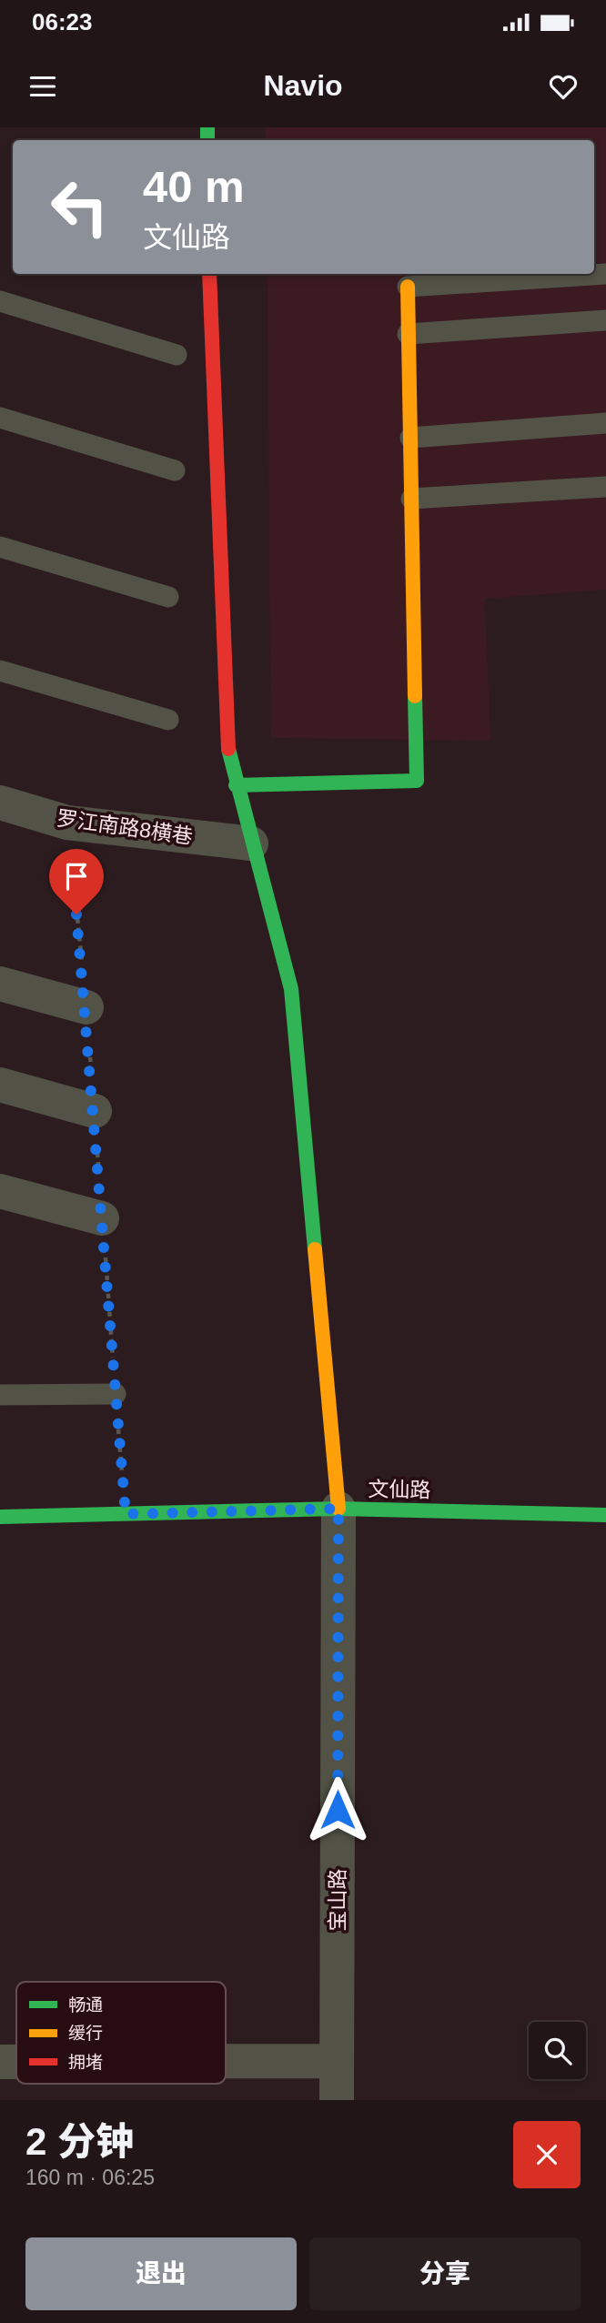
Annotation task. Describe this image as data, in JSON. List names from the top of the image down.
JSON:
{
  "streets": {
    "street": ["罗江南路8横巷", "文仙路", "宝山路"]
  },
  "crossings": [
    ["文仙路", "宝山路"]
  ],
  "legend": ["畅通", "缓行", "拥堵"],
  "page": {
    "status": "06:23",
    "header": "Navio",
    "turn": ["40 m", "文仙路"],
    "heading": ["2 分钟", "160 m · 06:25"],
    "buttons": ["退出", "分享"]
  }
}
